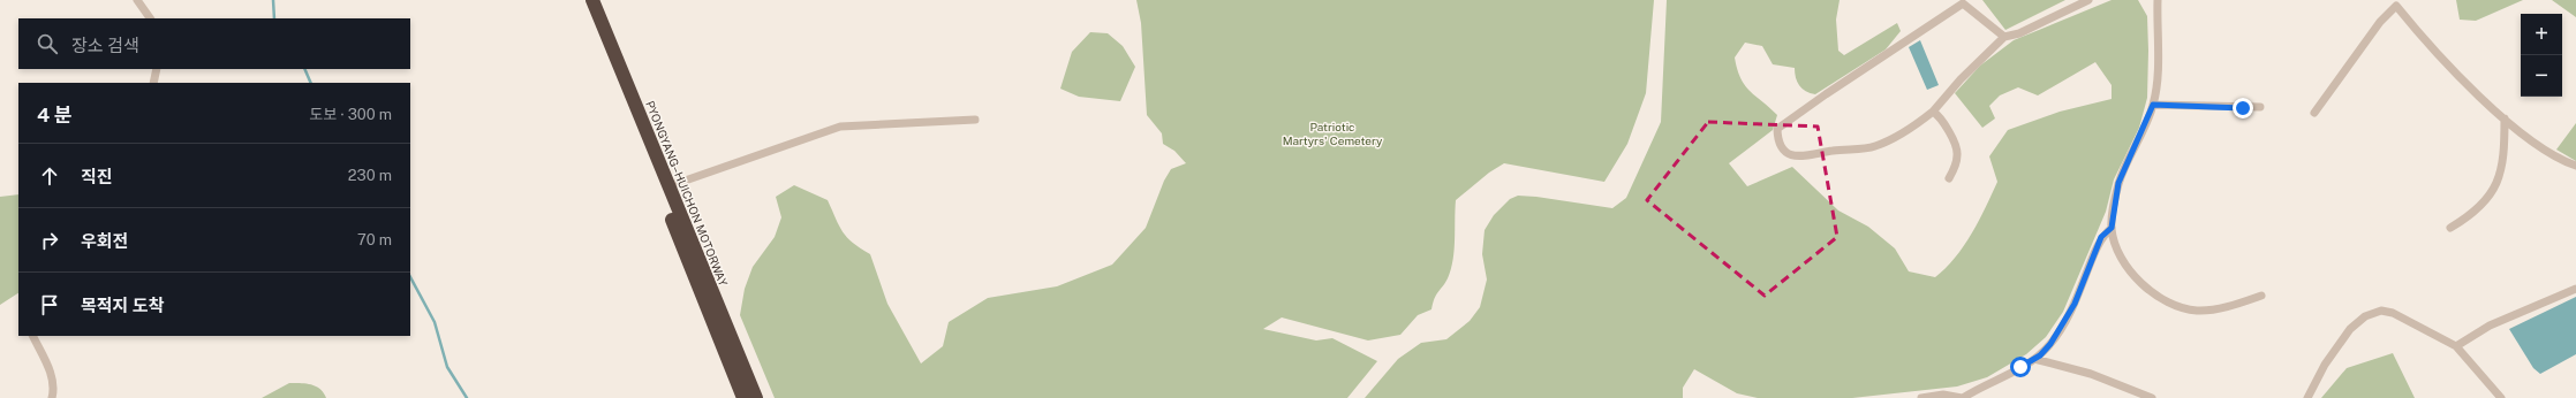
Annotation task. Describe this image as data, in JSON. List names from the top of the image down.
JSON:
{
  "streets": {
    "highway": ["PYONGYANG–HUICHON MOTORWAY"]
  },
  "parks": ["Patriotic Martyrs' Cemetery"],
  "page": {
    "map_buttons": ["+", "−"],
    "search": "장소 검색",
    "heading": ["4 분", "도보 · 300 m"],
    "list": [
      ["직진", "230 m"],
      ["우회전", "70 m"],
      "목적지 도착"
    ]
  }
}
